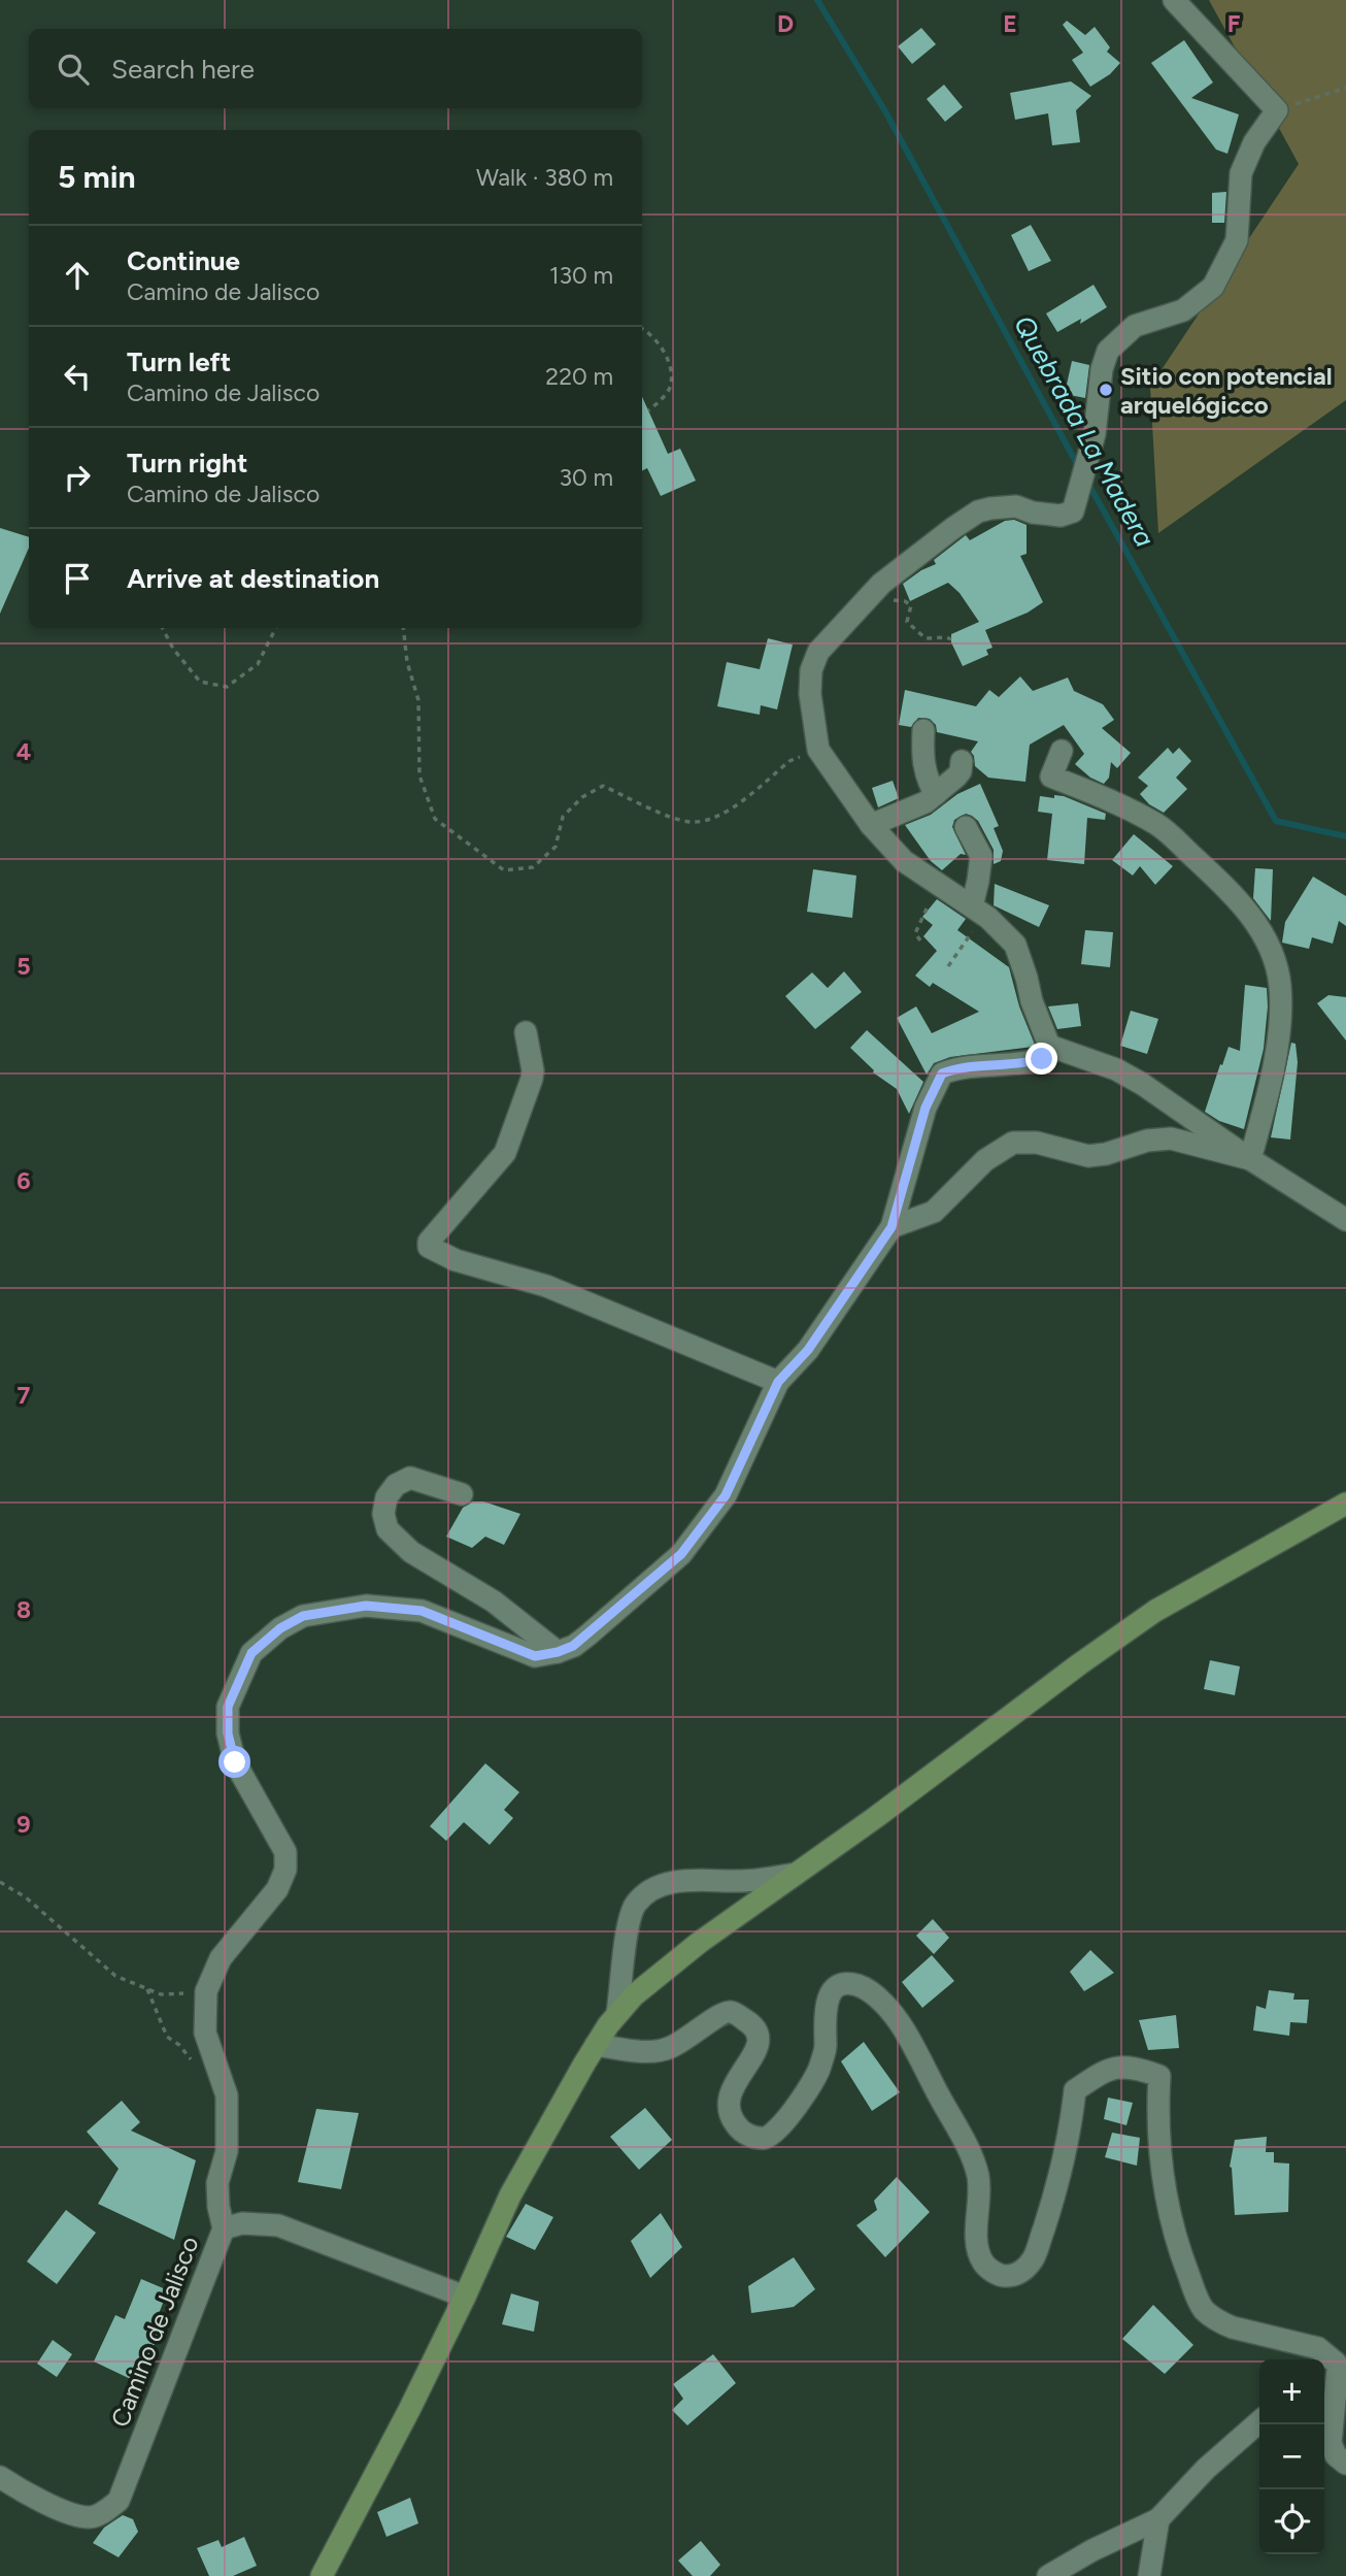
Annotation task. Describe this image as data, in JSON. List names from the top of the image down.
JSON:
{
  "streets": {
    "street": ["Camino de Jalisco"]
  },
  "water": ["Quebrada La Madera"],
  "places": ["Sitio con potencial arquelógicco"],
  "page": {
    "search": "Search here",
    "heading": ["5 min", "Walk · 380 m"],
    "list": [
      ["Continue", "Camino de Jalisco", "130 m"],
      ["Turn left", "Camino de Jalisco", "220 m"],
      ["Turn right", "Camino de Jalisco", "30 m"],
      "Arrive at destination"
    ],
    "map_buttons": ["+", "−"]
  },
  "grid": {
    "columns": ["D", "E", "F"],
    "rows": [
      "4",
      "5",
      "6",
      "7",
      "8",
      "9"
    ]
  }
}
